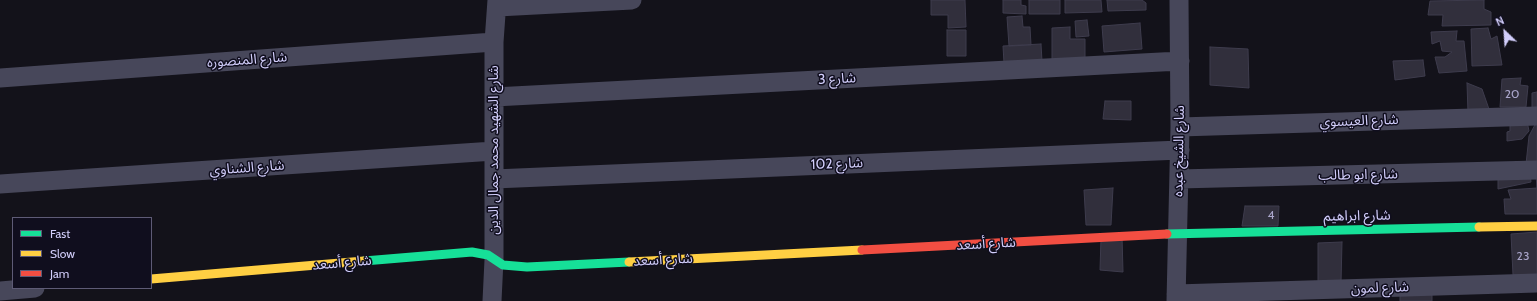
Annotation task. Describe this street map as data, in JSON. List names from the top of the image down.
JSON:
{
  "streets": {
    "street": [
      "شارع المنصوره",
      "شارع 3",
      "شارع العيسوي",
      "شارع الشهيد محمد جمال الدين",
      "شارع الشيخ عبده",
      "شارع 102",
      "شارع الشناوي",
      "شارع ابو طالب",
      "شارع ابراهيم",
      "شارع أسعد",
      "شارع لمون"
    ]
  },
  "crossings": [
    ["شارع المنصوره", "شارع الشهيد محمد جمال الدين"],
    ["شارع 3", "شارع الشهيد محمد جمال الدين"],
    ["شارع 3", "شارع الشيخ عبده"],
    ["شارع العيسوي", "شارع الشيخ عبده"],
    ["شارع الشهيد محمد جمال الدين", "شارع 102"],
    ["شارع الشهيد محمد جمال الدين", "شارع الشناوي"],
    ["شارع الشهيد محمد جمال الدين", "شارع أسعد"],
    ["شارع الشيخ عبده", "شارع 102"],
    ["شارع الشيخ عبده", "شارع ابو طالب"],
    ["شارع الشيخ عبده", "شارع ابراهيم"],
    ["شارع الشيخ عبده", "شارع أسعد"],
    ["شارع الشيخ عبده", "شارع لمون"],
    ["شارع ابراهيم", "شارع أسعد"]
  ],
  "house_numbers": ["20", "4", "23"],
  "legend": ["Fast", "Slow", "Jam"],
  "north": "top left"
}
